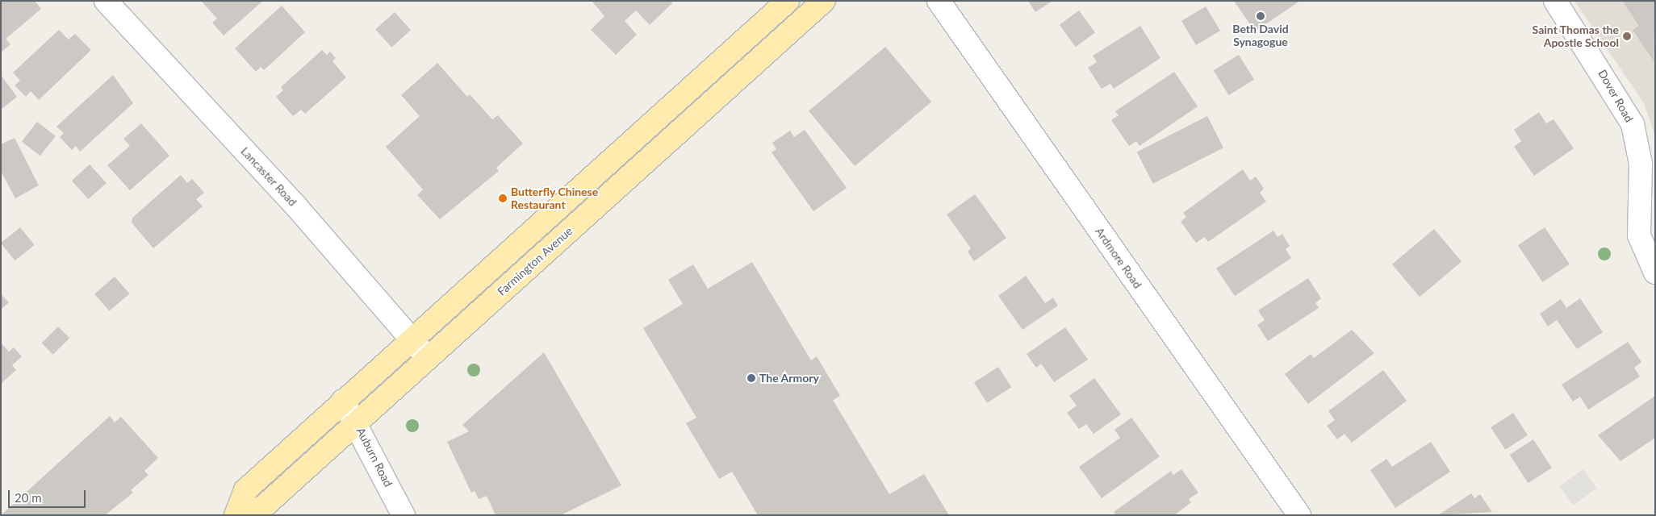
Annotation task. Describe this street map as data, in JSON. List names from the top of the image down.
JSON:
{
  "streets": {
    "main road": ["Farmington Avenue"],
    "street": [
      "Dover Road",
      "Lancaster Road",
      "Ardmore Road",
      "Auburn Road"
    ]
  },
  "crossings": [
    ["Lancaster Road", "Farmington Avenue"],
    ["Farmington Avenue", "Auburn Road"]
  ],
  "places": [
    "Beth David Synagogue",
    "Saint Thomas the Apostle School",
    "Butterfly Chinese Restaurant",
    "The Armory"
  ],
  "scale_bar": "20 m"
}
